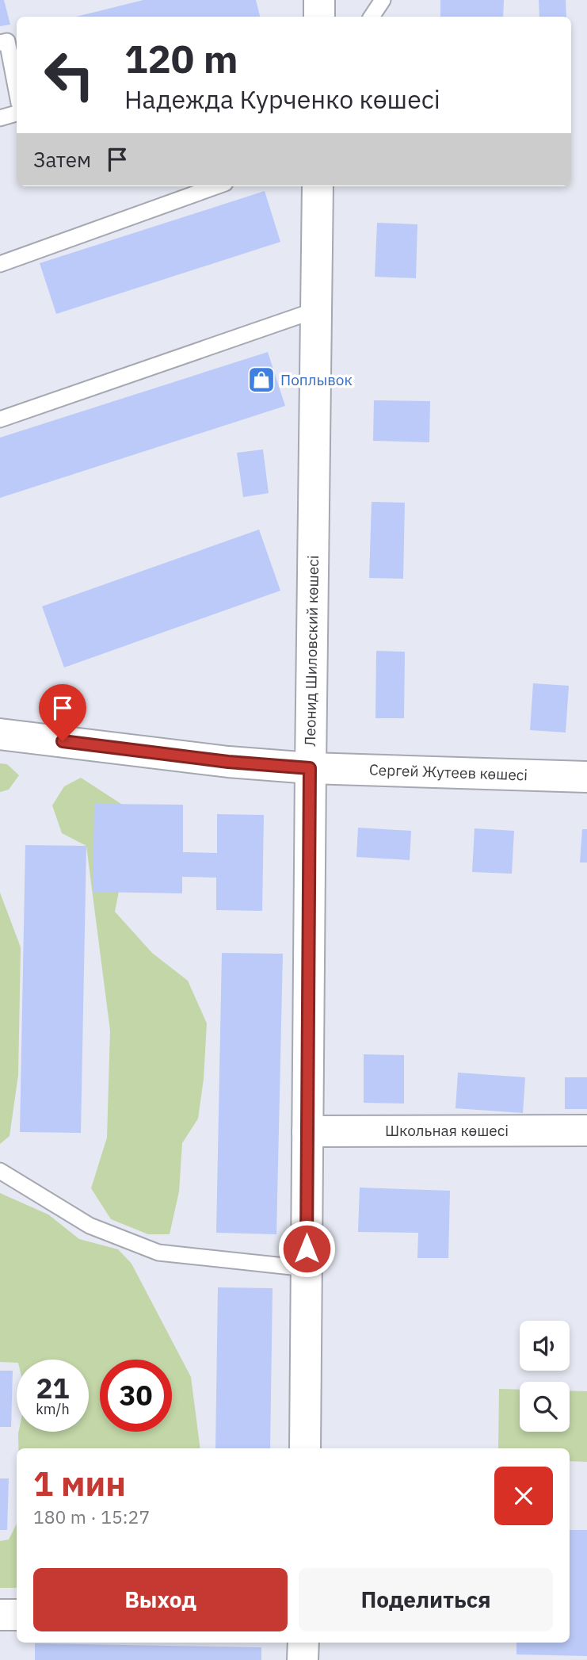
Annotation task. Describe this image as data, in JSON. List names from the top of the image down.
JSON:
{
  "streets": {
    "street": ["Леонид Шиловский көшесі", "Сергей Жутеев көшесі", "Школьная көшесі"]
  },
  "crossings": [
    ["Леонид Шиловский көшесі", "Сергей Жутеев көшесі"],
    ["Леонид Шиловский көшесі", "Школьная көшесі"]
  ],
  "places": {
    "shop": ["Поплывок"]
  },
  "page": {
    "turn": ["120 m", "Надежда Курченко көшесі"],
    "then": "Затем",
    "speed": "21 km/h",
    "limit": "30",
    "heading": ["1 мин", "180 m · 15:27"],
    "buttons": ["Выход", "Поделиться"]
  }
}
